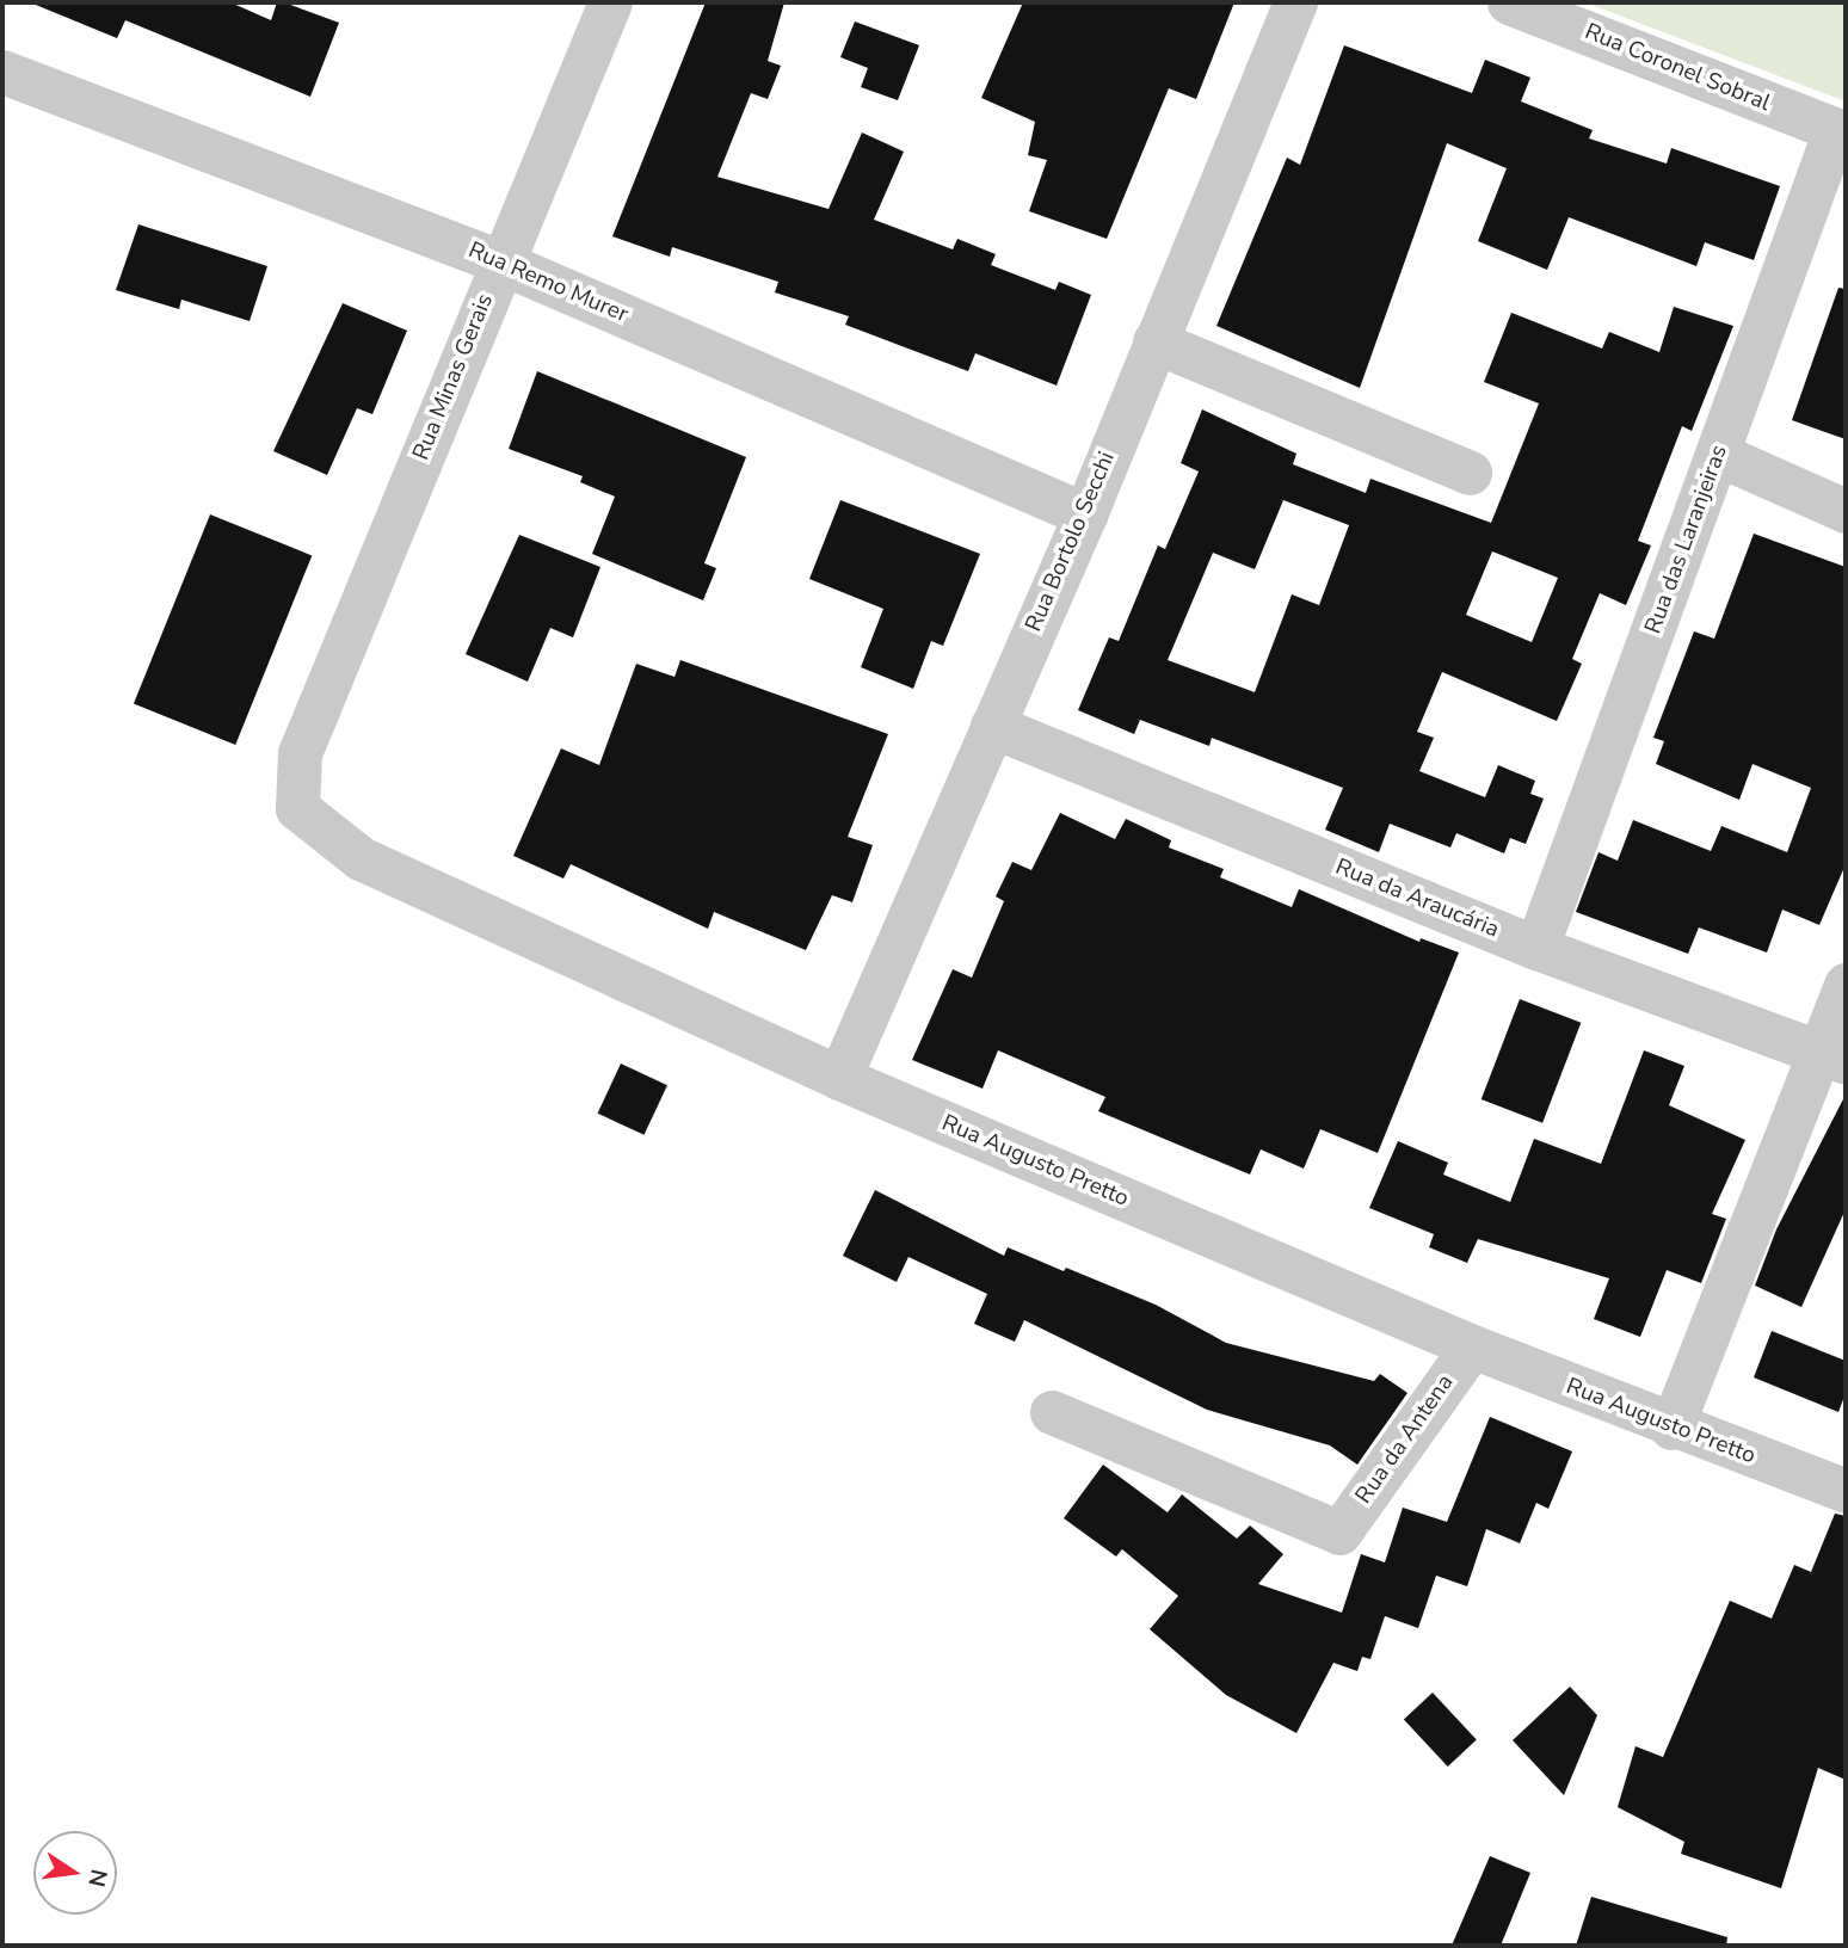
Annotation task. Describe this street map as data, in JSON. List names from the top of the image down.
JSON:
{
  "streets": {
    "street": [
      "Rua Coronel Sobral",
      "Rua Remo Murer",
      "Rua Minas Gerais",
      "Rua das Laranjeiras",
      "Rua Bortolo Secchi",
      "Rua da Araucária",
      "Rua Augusto Pretto",
      "Rua da Antena"
    ]
  },
  "crossings": [
    ["Rua Coronel Sobral", "Rua das Laranjeiras"],
    ["Rua Remo Murer", "Rua Minas Gerais"],
    ["Rua Remo Murer", "Rua Bortolo Secchi"],
    ["Rua Minas Gerais", "Rua Augusto Pretto"],
    ["Rua das Laranjeiras", "Rua da Araucária"],
    ["Rua Bortolo Secchi", "Rua da Araucária"],
    ["Rua Bortolo Secchi", "Rua Augusto Pretto"],
    ["Rua Augusto Pretto", "Rua da Antena"]
  ],
  "north": "right"
}
